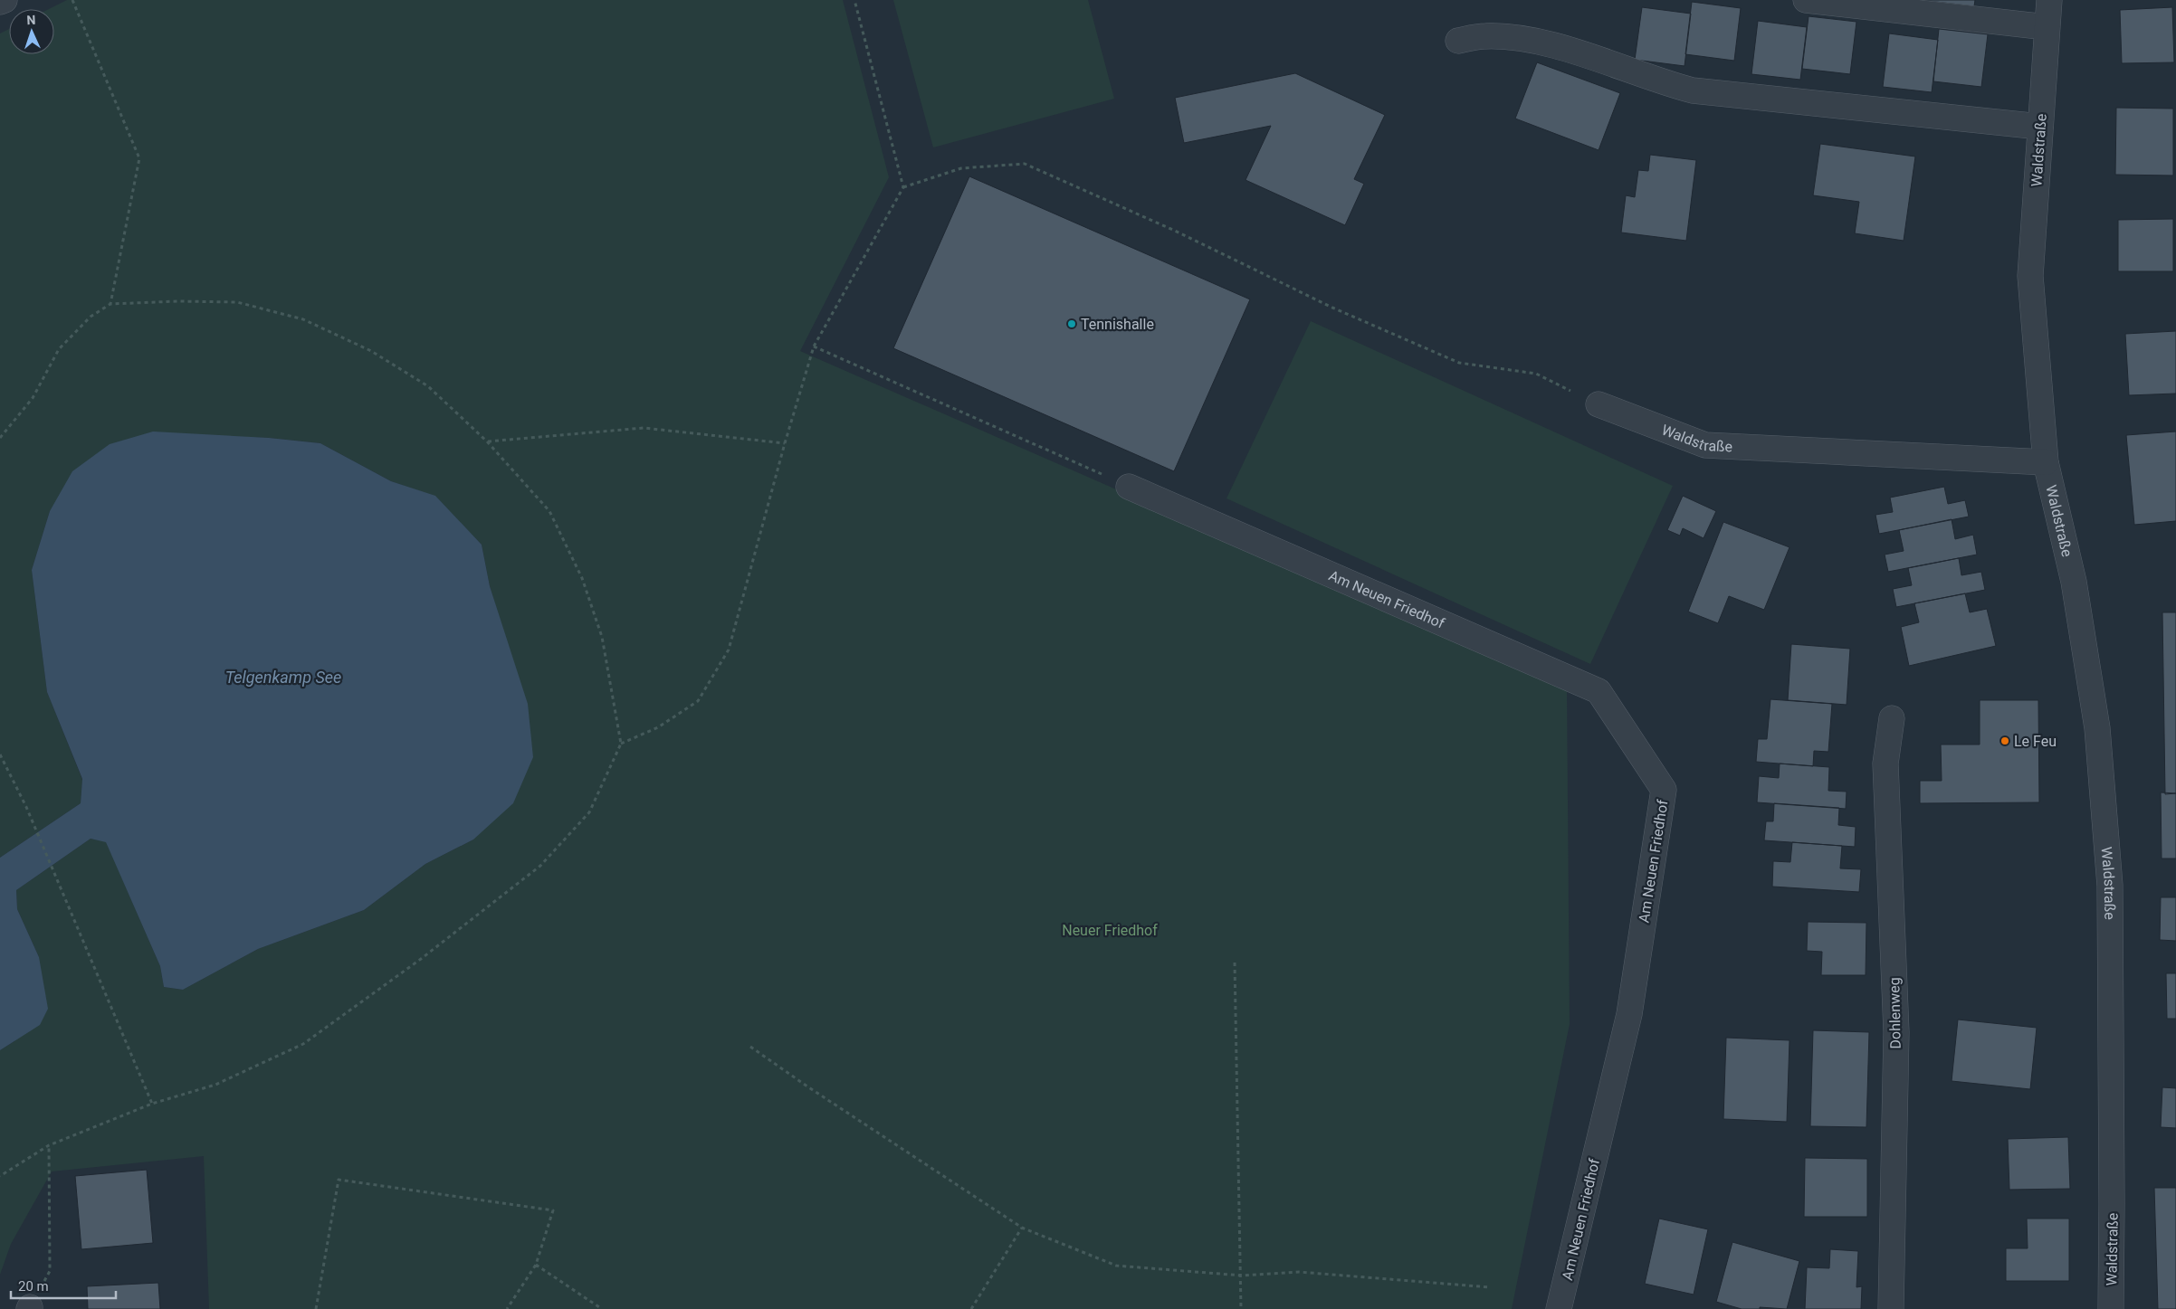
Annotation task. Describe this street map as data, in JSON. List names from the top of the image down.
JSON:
{
  "streets": {
    "street": ["Waldstraße", "Am Neuen Friedhof", "Dohlenweg"]
  },
  "water": ["Telgenkamp See"],
  "parks": ["Neuer Friedhof"],
  "places": ["Tennishalle", "Le Feu"],
  "scale_bar": "20 m",
  "north": "top"
}
